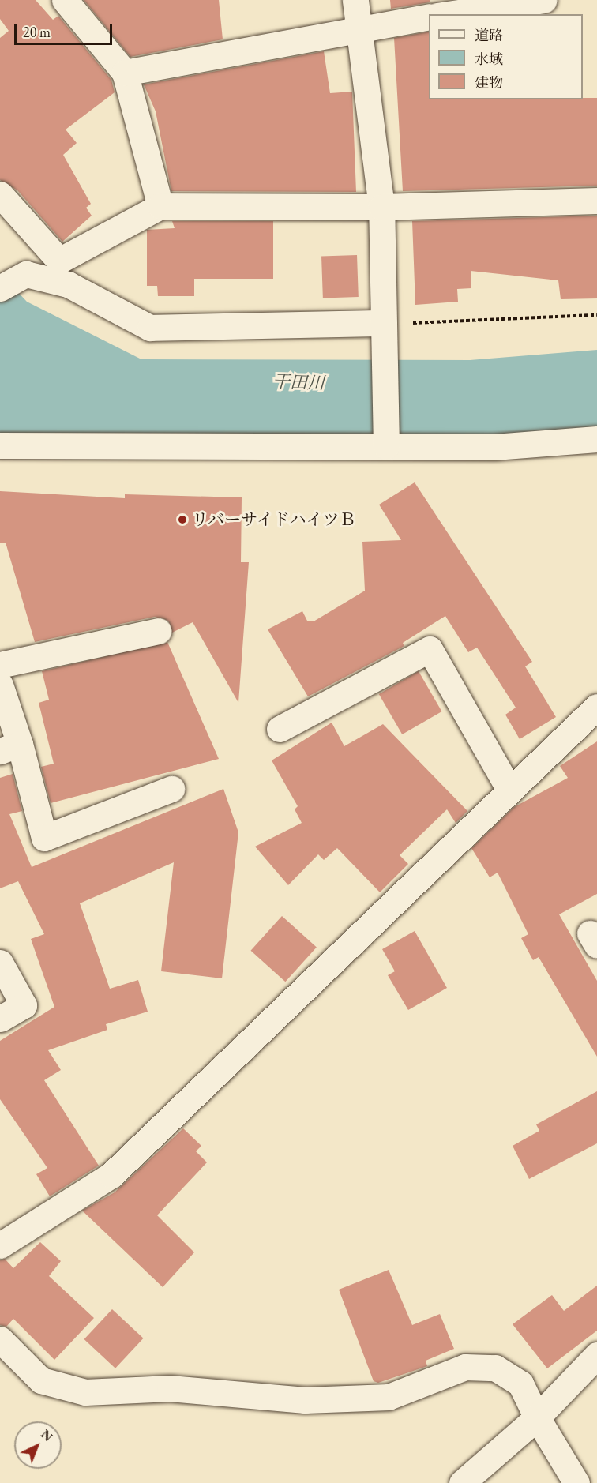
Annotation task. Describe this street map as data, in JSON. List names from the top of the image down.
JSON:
{
  "water": ["干田川"],
  "places": ["リバーサイドハイツＢ"],
  "legend": ["道路", "水域", "建物"],
  "scale_bar": "20 m",
  "north": "top right"
}
